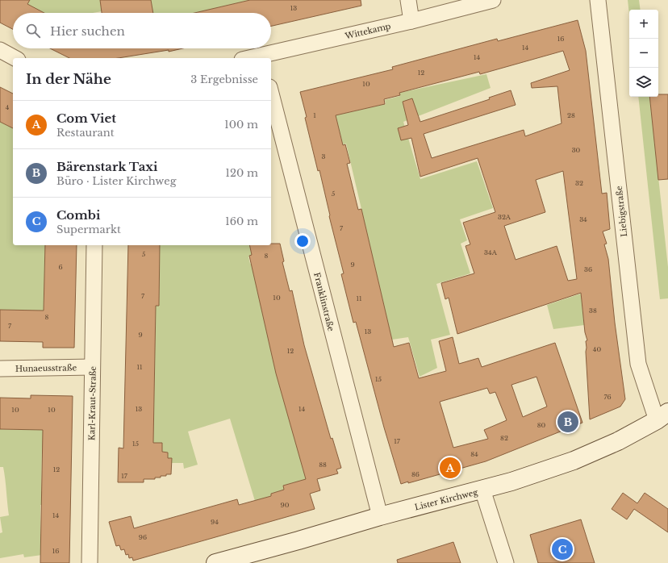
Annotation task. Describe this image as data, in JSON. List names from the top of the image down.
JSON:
{
  "streets": {
    "street": [
      "Wittekamp",
      "Liebigstraße",
      "Franklinstraße",
      "Hunaeusstraße",
      "Karl-Kraut-Straße",
      "Lister Kirchweg"
    ]
  },
  "crossings": [
    ["Liebigstraße", "Lister Kirchweg"],
    ["Franklinstraße", "Lister Kirchweg"],
    ["Hunaeusstraße", "Karl-Kraut-Straße"]
  ],
  "house_numbers": [
    "13",
    "16",
    "14",
    "14",
    "12",
    "10",
    "4",
    "1",
    "28",
    "30",
    "3",
    "32",
    "5",
    "32A",
    "34",
    "7",
    "34A",
    "5",
    "8",
    "9",
    "6",
    "36",
    "7",
    "10",
    "11",
    "38",
    "8",
    "7",
    "13",
    "9",
    "40",
    "12",
    "11",
    "15",
    "76",
    "13",
    "14",
    "10",
    "10",
    "80",
    "82",
    "17",
    "15",
    "84",
    "88",
    "12",
    "86",
    "17",
    "90",
    "14",
    "94",
    "96",
    "16"
  ],
  "page": {
    "map_buttons": ["+", "−"],
    "search": "Hier suchen",
    "heading": ["In der Nähe", "3 Ergebnisse"],
    "list": [
      {
        "mark": "A",
        "name": "Com Viet",
        "note": "Restaurant",
        "value": "100 m"
      },
      {
        "mark": "B",
        "name": "Bärenstark Taxi",
        "note": "Büro · Lister Kirchweg",
        "value": "120 m"
      },
      {
        "mark": "C",
        "name": "Combi",
        "note": "Supermarkt",
        "value": "160 m"
      }
    ],
    "pins": ["B", "A", "C"]
  }
}
